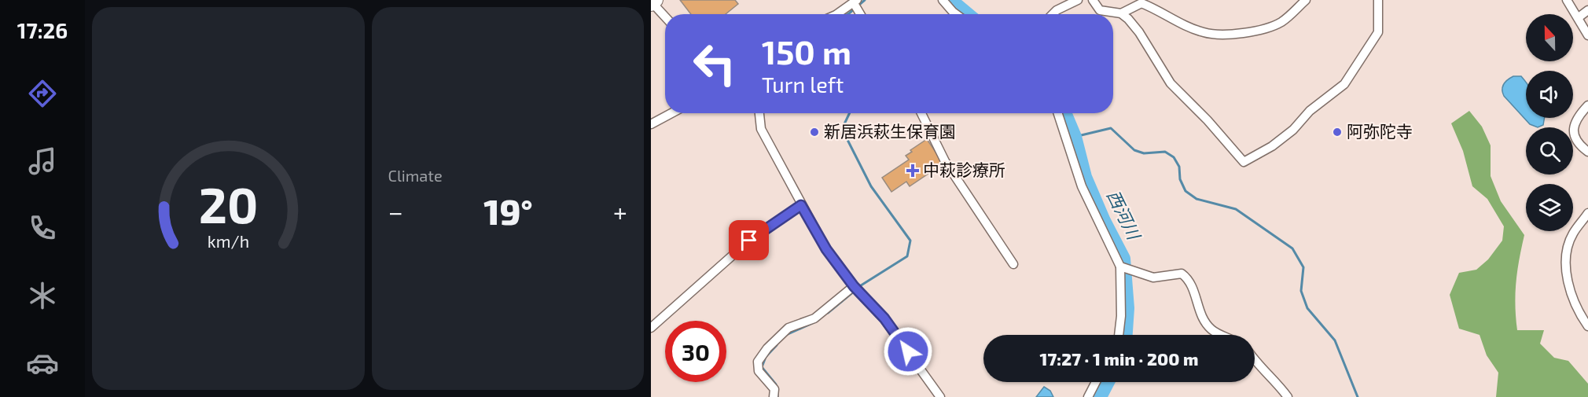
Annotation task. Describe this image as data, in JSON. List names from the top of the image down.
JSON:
{
  "water": ["西河川"],
  "places": {
    "other": ["新居浜萩生保育園", "阿弥陀寺"],
    "health": ["中萩診療所"]
  },
  "north": "top",
  "page": {
    "tabs": "17:26",
    "tile": "Climate",
    "turn": ["150 m", "Turn left"],
    "heat": ["−", "19°", "+"],
    "limit": "30",
    "trip": "17:27 · 1 min · 200 m",
    "gauge": ["20", "km/h"]
  }
}
